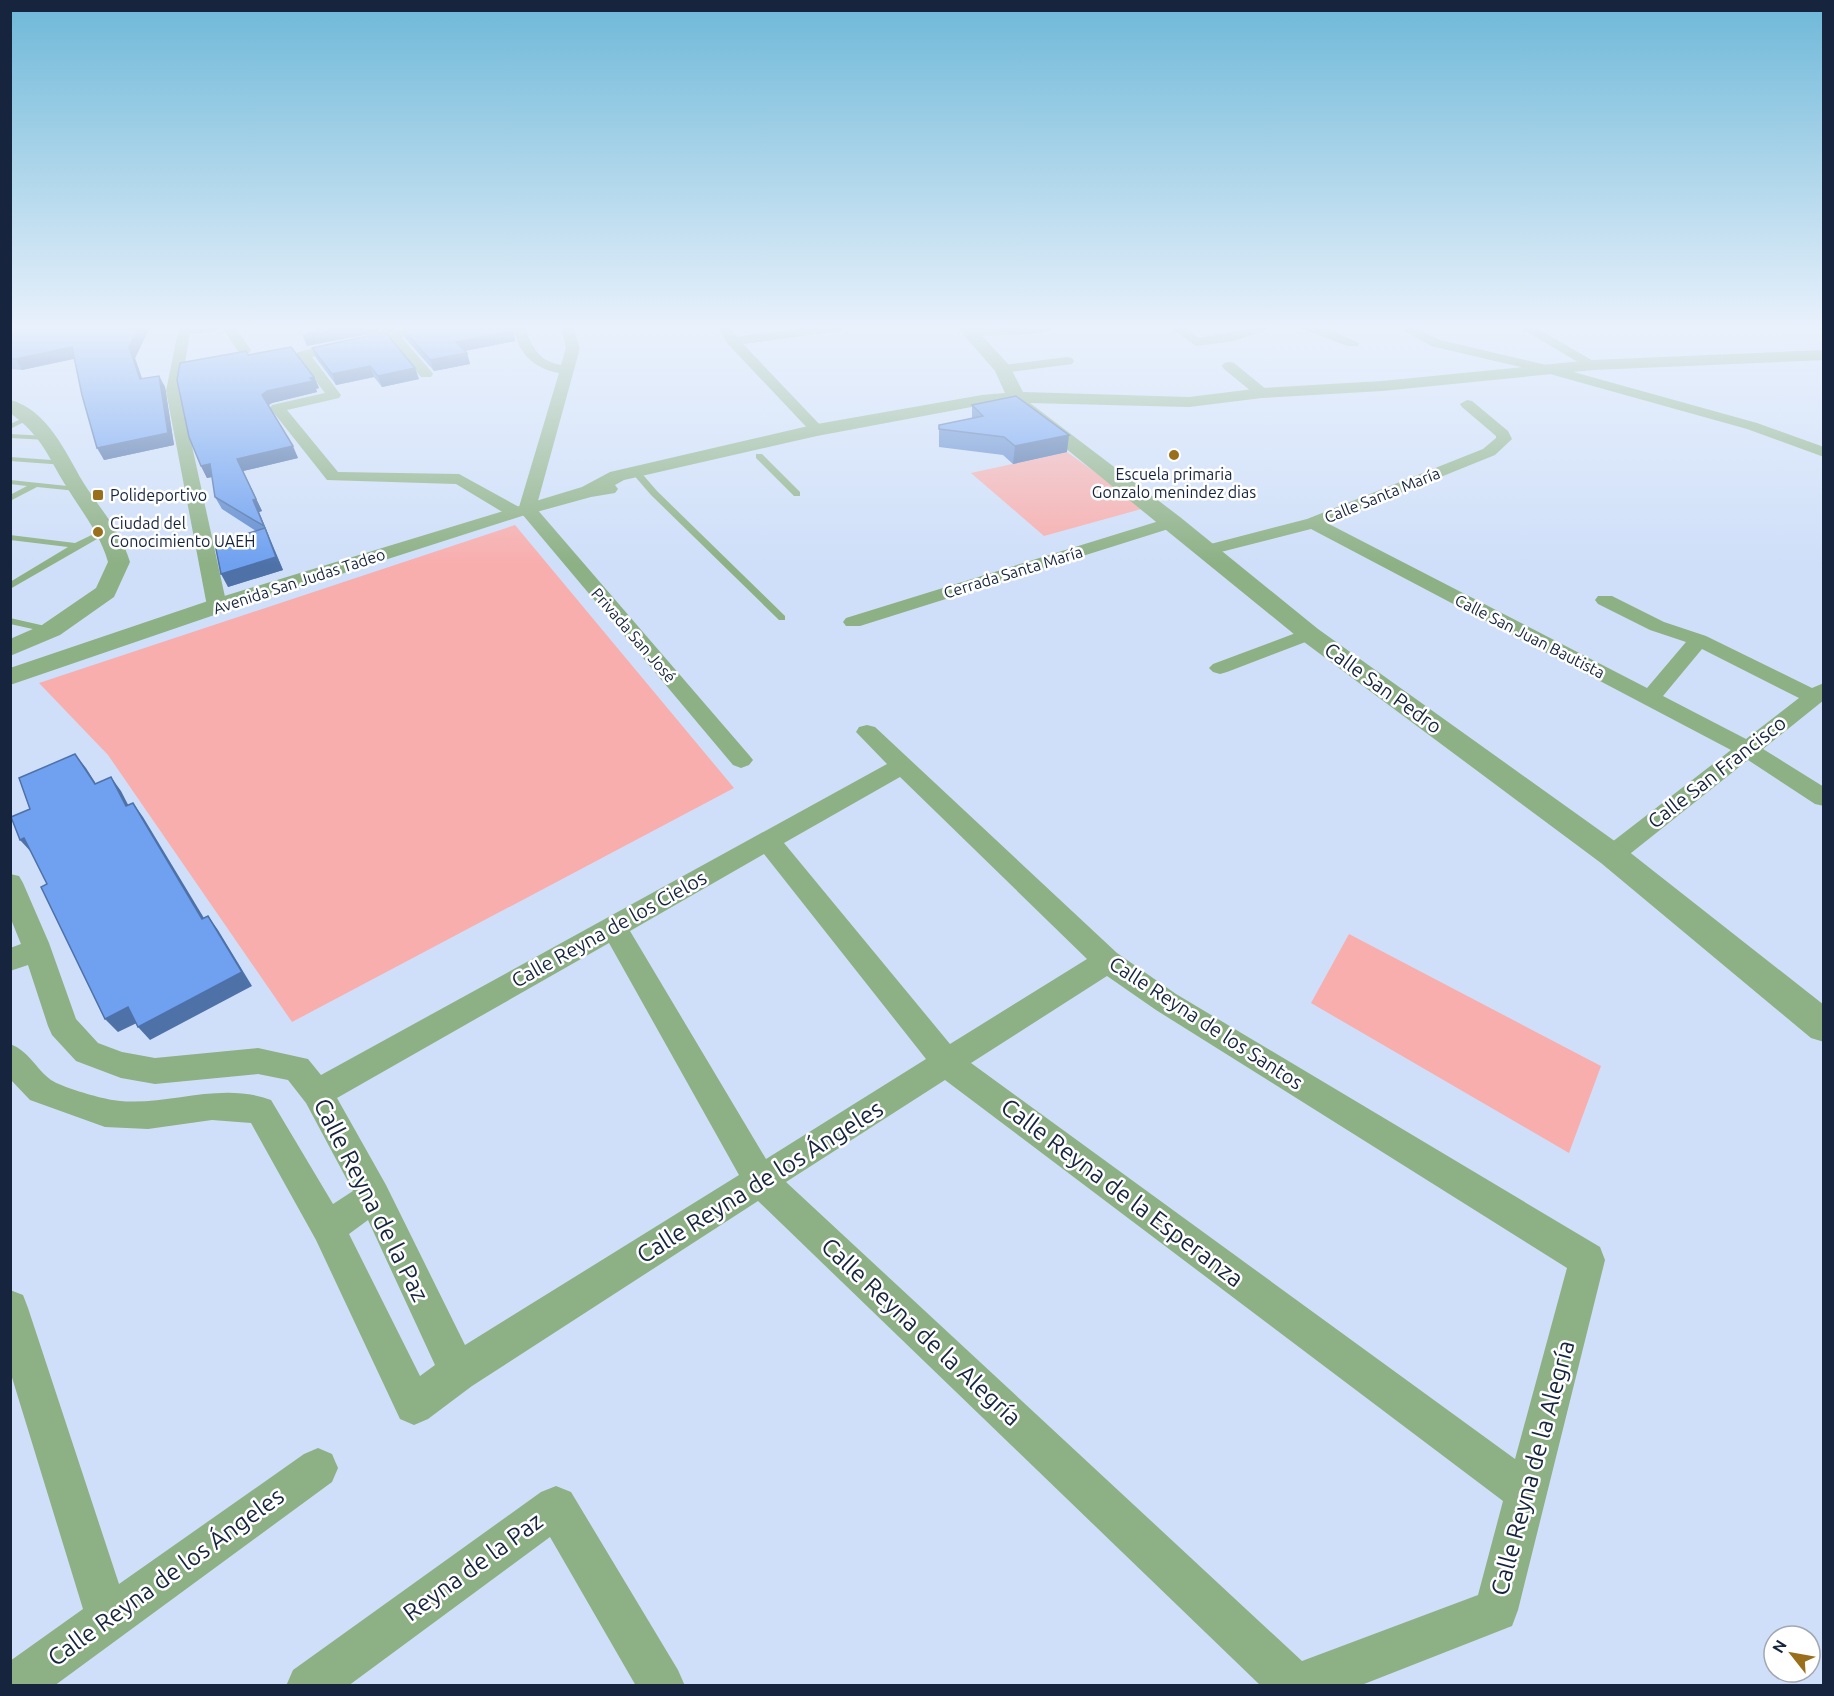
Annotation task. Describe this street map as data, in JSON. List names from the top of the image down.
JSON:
{
  "streets": {
    "street": [
      "Calle Santa María",
      "Cerrada Santa María",
      "Avenida San Judas Tadeo",
      "Privada San José",
      "Calle San Juan Bautista",
      "Calle San Pedro",
      "Calle San Francisco",
      "Calle Reyna de los Cielos",
      "Calle Reyna de los Santos",
      "Calle Reyna de los Ángeles",
      "Calle Reyna de la Esperanza",
      "Calle Reyna de la Paz",
      "Calle Reyna de la Alegría",
      "Reyna de la Paz"
    ]
  },
  "crossings": [
    ["Calle Santa María", "Calle San Juan Bautista"],
    ["Calle Santa María", "Calle San Pedro"],
    ["Cerrada Santa María", "Calle San Pedro"],
    ["Avenida San Judas Tadeo", "Privada San José"],
    ["Calle San Juan Bautista", "Calle San Francisco"],
    ["Calle San Pedro", "Calle San Francisco"],
    ["Calle Reyna de los Cielos", "Calle Reyna de los Santos"],
    ["Calle Reyna de los Cielos", "Calle Reyna de la Esperanza"],
    ["Calle Reyna de los Cielos", "Calle Reyna de la Paz"],
    ["Calle Reyna de los Cielos", "Calle Reyna de la Alegría"],
    ["Calle Reyna de los Santos", "Calle Reyna de los Ángeles"],
    ["Calle Reyna de los Santos", "Calle Reyna de la Alegría"],
    ["Calle Reyna de los Ángeles", "Calle Reyna de la Esperanza"],
    ["Calle Reyna de los Ángeles", "Calle Reyna de la Paz"],
    ["Calle Reyna de los Ángeles", "Calle Reyna de la Alegría"],
    ["Calle Reyna de la Esperanza", "Calle Reyna de la Alegría"]
  ],
  "places": {
    "other": ["Escuela primaria Gonzalo menindez dias", "Ciudad del Conocimiento UAEH"],
    "transit": ["Polideportivo"]
  },
  "north": "top left"
}
